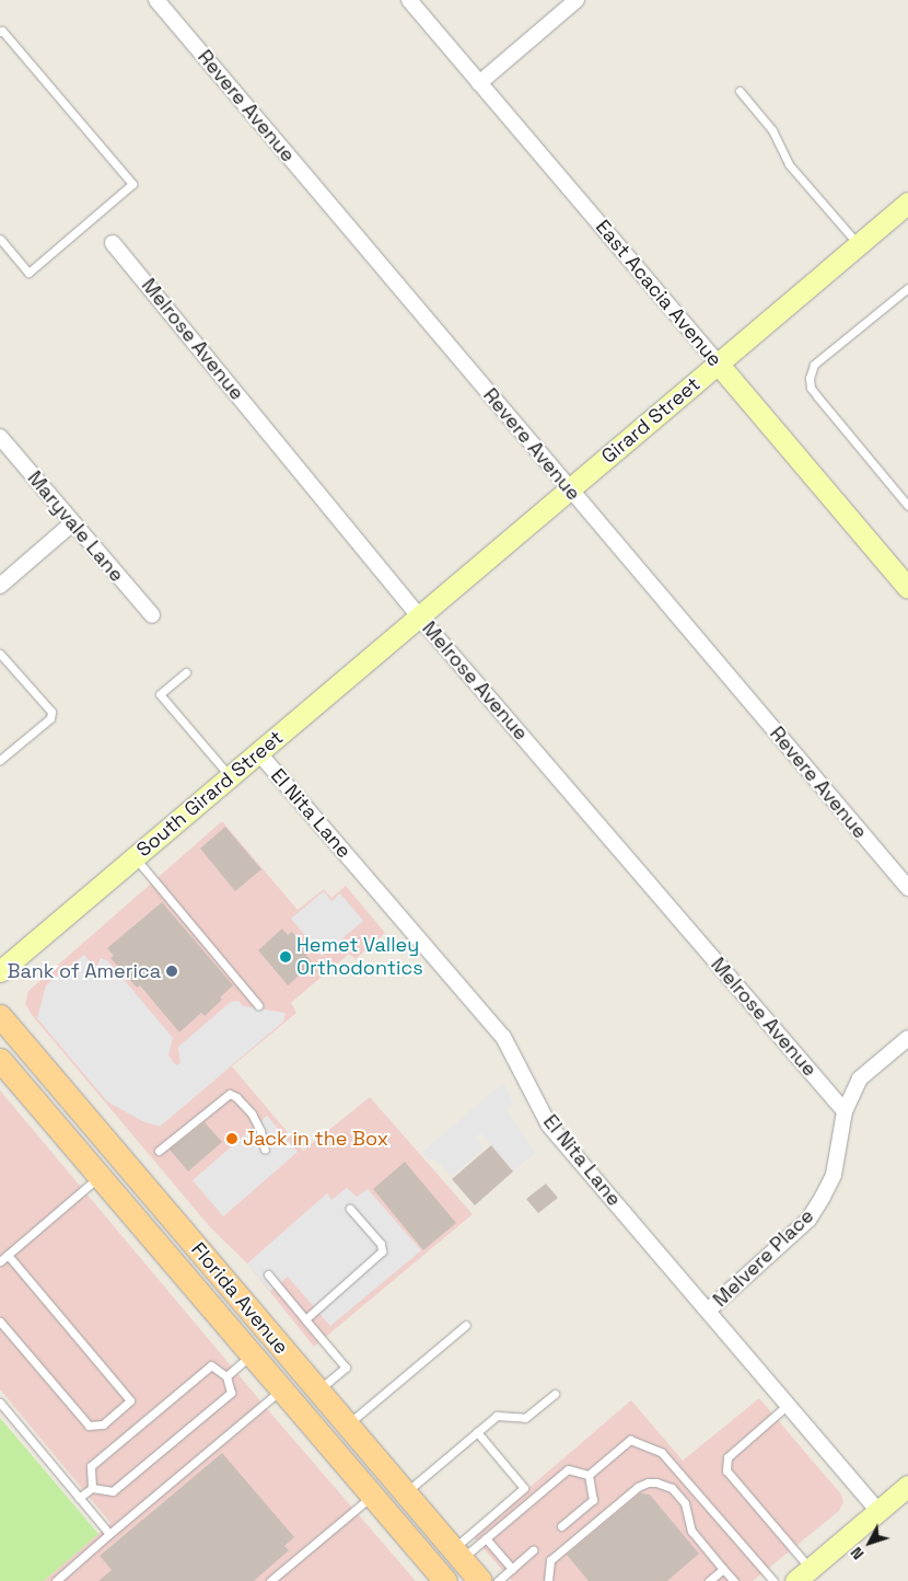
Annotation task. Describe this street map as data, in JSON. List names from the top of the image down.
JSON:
{
  "streets": {
    "main road": ["Florida Avenue"],
    "street": [
      "Revere Avenue",
      "East Acacia Avenue",
      "Melrose Avenue",
      "Girard Street",
      "Maryvale Lane",
      "South Girard Street",
      "El Nita Lane",
      "Melvere Place"
    ]
  },
  "crossings": [
    ["Revere Avenue", "Girard Street"],
    ["East Acacia Avenue", "Girard Street"],
    ["Melrose Avenue", "Girard Street"],
    ["Melrose Avenue", "South Girard Street"],
    ["Melrose Avenue", "Melvere Place"],
    ["Girard Street", "South Girard Street"],
    ["South Girard Street", "El Nita Lane"],
    ["El Nita Lane", "Melvere Place"]
  ],
  "places": ["Hemet Valley Orthodontics", "Bank of America", "Jack in the Box"],
  "north": "bottom left"
}
